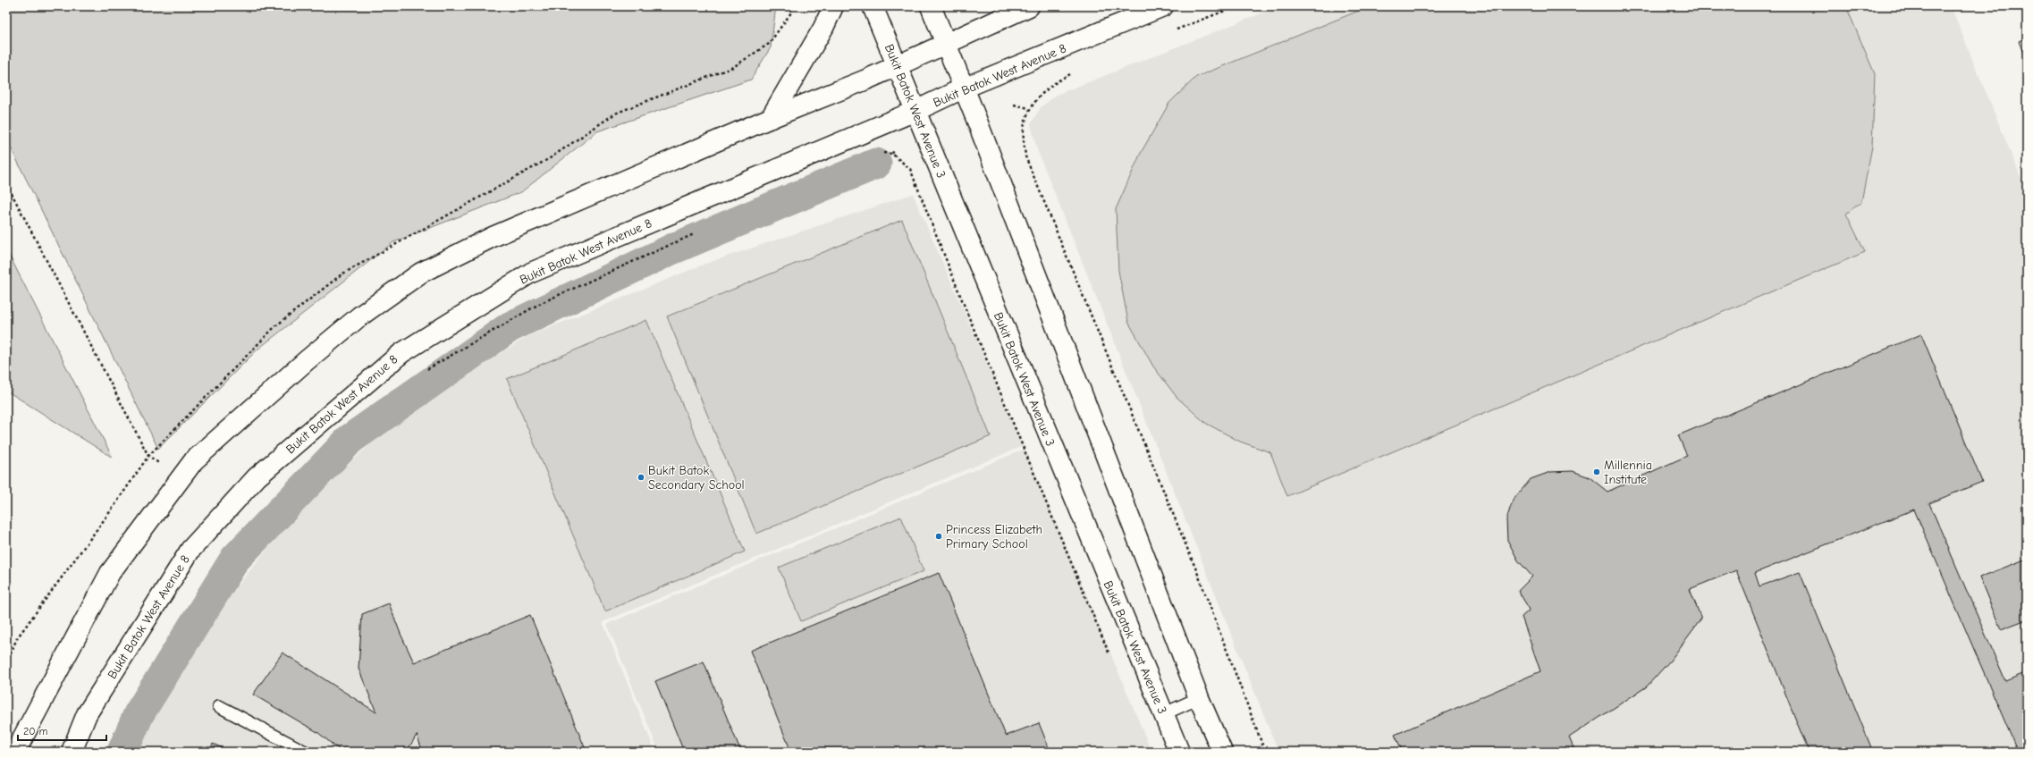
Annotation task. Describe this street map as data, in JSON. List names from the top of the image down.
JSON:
{
  "streets": {
    "street": ["Bukit Batok West Avenue 8", "Bukit Batok West Avenue 3"]
  },
  "crossings": [
    ["Bukit Batok West Avenue 8", "Bukit Batok West Avenue 3"]
  ],
  "places": ["Millennia Institute", "Bukit Batok Secondary School", "Princess Elizabeth Primary School"],
  "scale_bar": "20 m"
}
